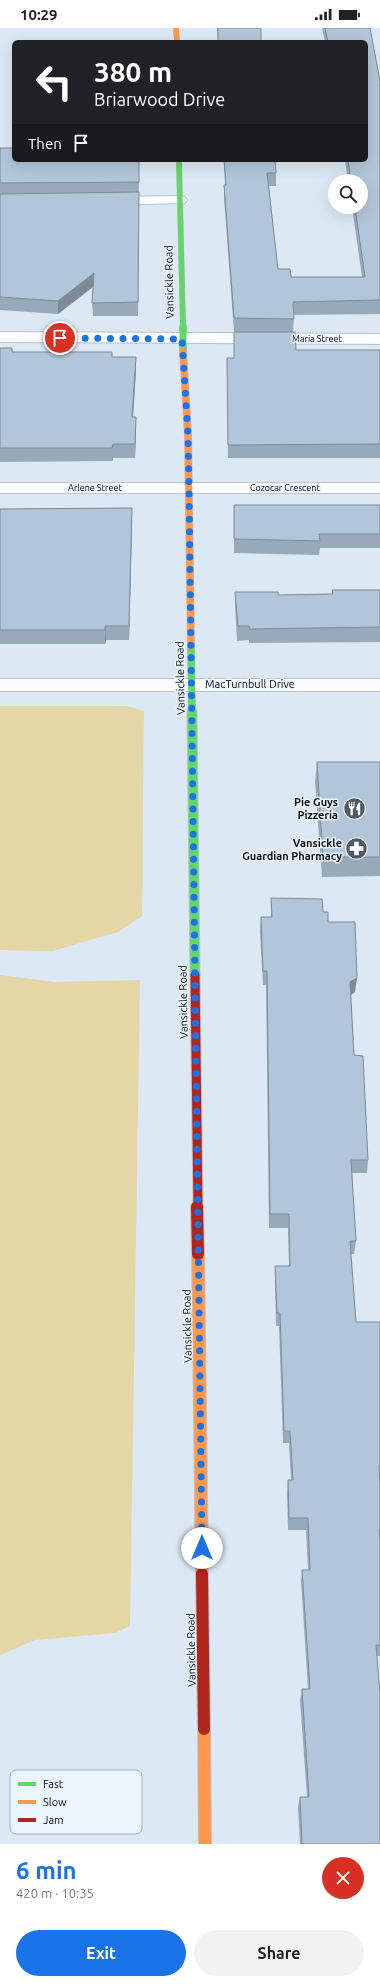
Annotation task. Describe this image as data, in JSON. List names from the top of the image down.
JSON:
{
  "streets": {
    "street": [
      "Vansickle Road",
      "Maria Street",
      "Arlene Street",
      "Cozocar Crescent",
      "MacTurnbull Drive"
    ]
  },
  "crossings": [
    ["Vansickle Road", "Maria Street"],
    ["Vansickle Road", "Arlene Street"],
    ["Vansickle Road", "Cozocar Crescent"],
    ["Vansickle Road", "MacTurnbull Drive"],
    ["Arlene Street", "Cozocar Crescent"]
  ],
  "places": {
    "restaurant": ["Pie Guys Pizzeria"],
    "pharmacy": ["Vansickle Guardian Pharmacy"]
  },
  "legend": ["Fast", "Slow", "Jam"],
  "page": {
    "status": "10:29",
    "turn": ["380 m", "Briarwood Drive"],
    "then": "Then",
    "heading": ["6 min", "420 m · 10:35"],
    "buttons": ["Exit", "Share"]
  }
}
